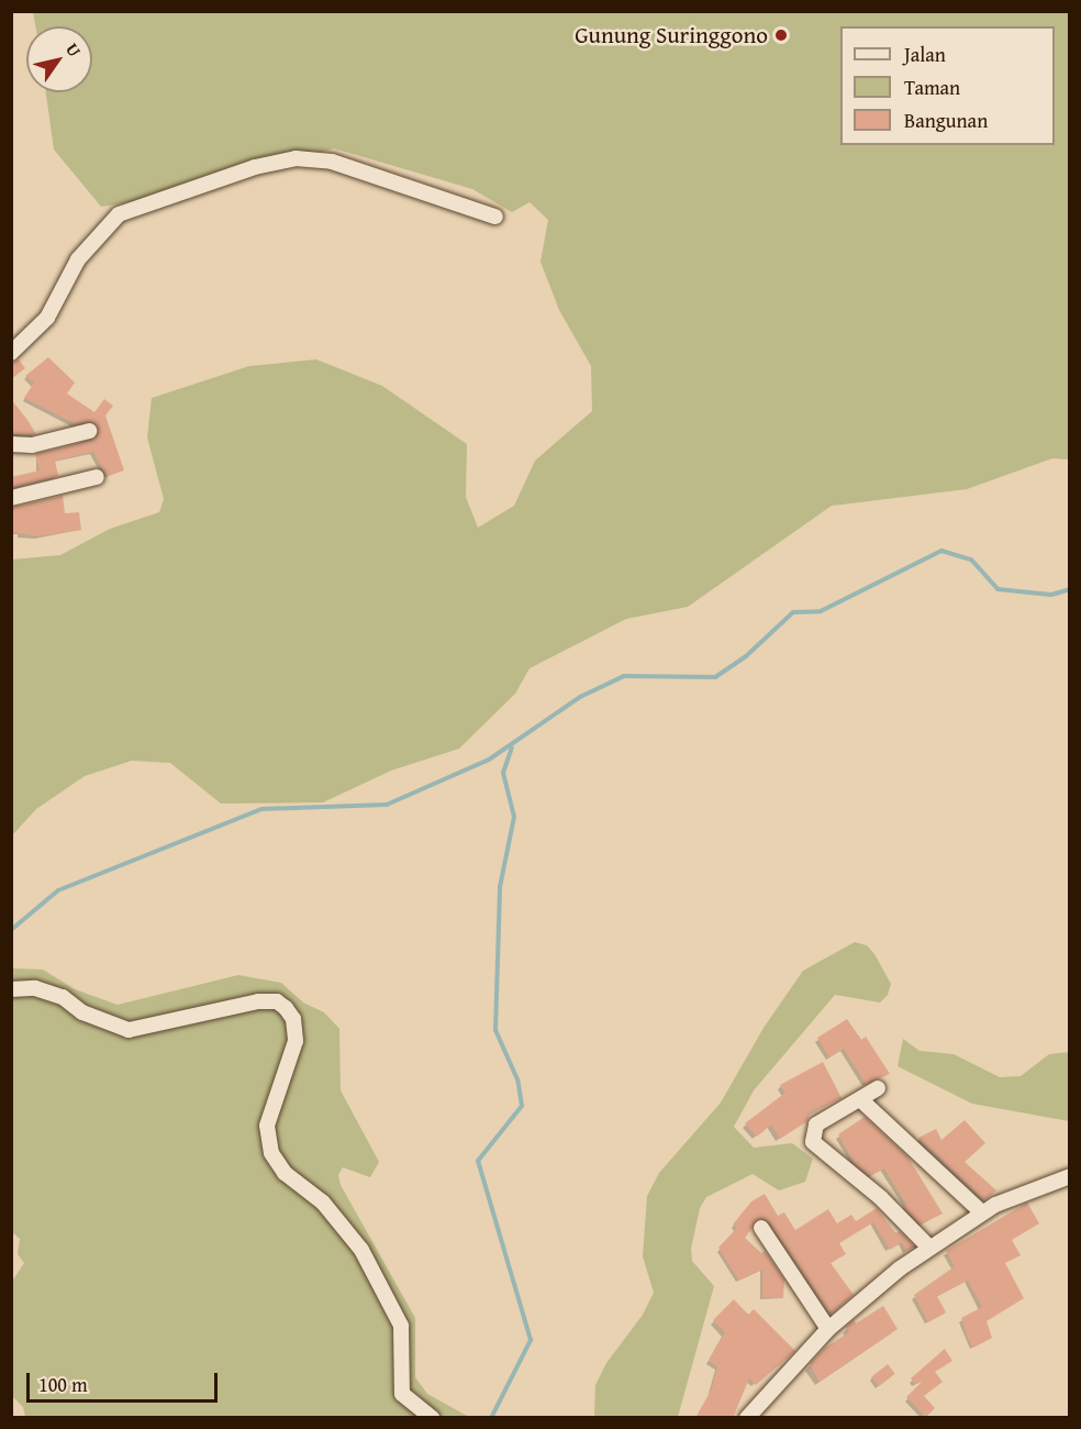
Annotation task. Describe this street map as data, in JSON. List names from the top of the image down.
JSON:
{
  "places": ["Gunung Suringgono"],
  "legend": ["Jalan", "Taman", "Bangunan"],
  "scale_bar": "100 m",
  "north": "top right"
}
